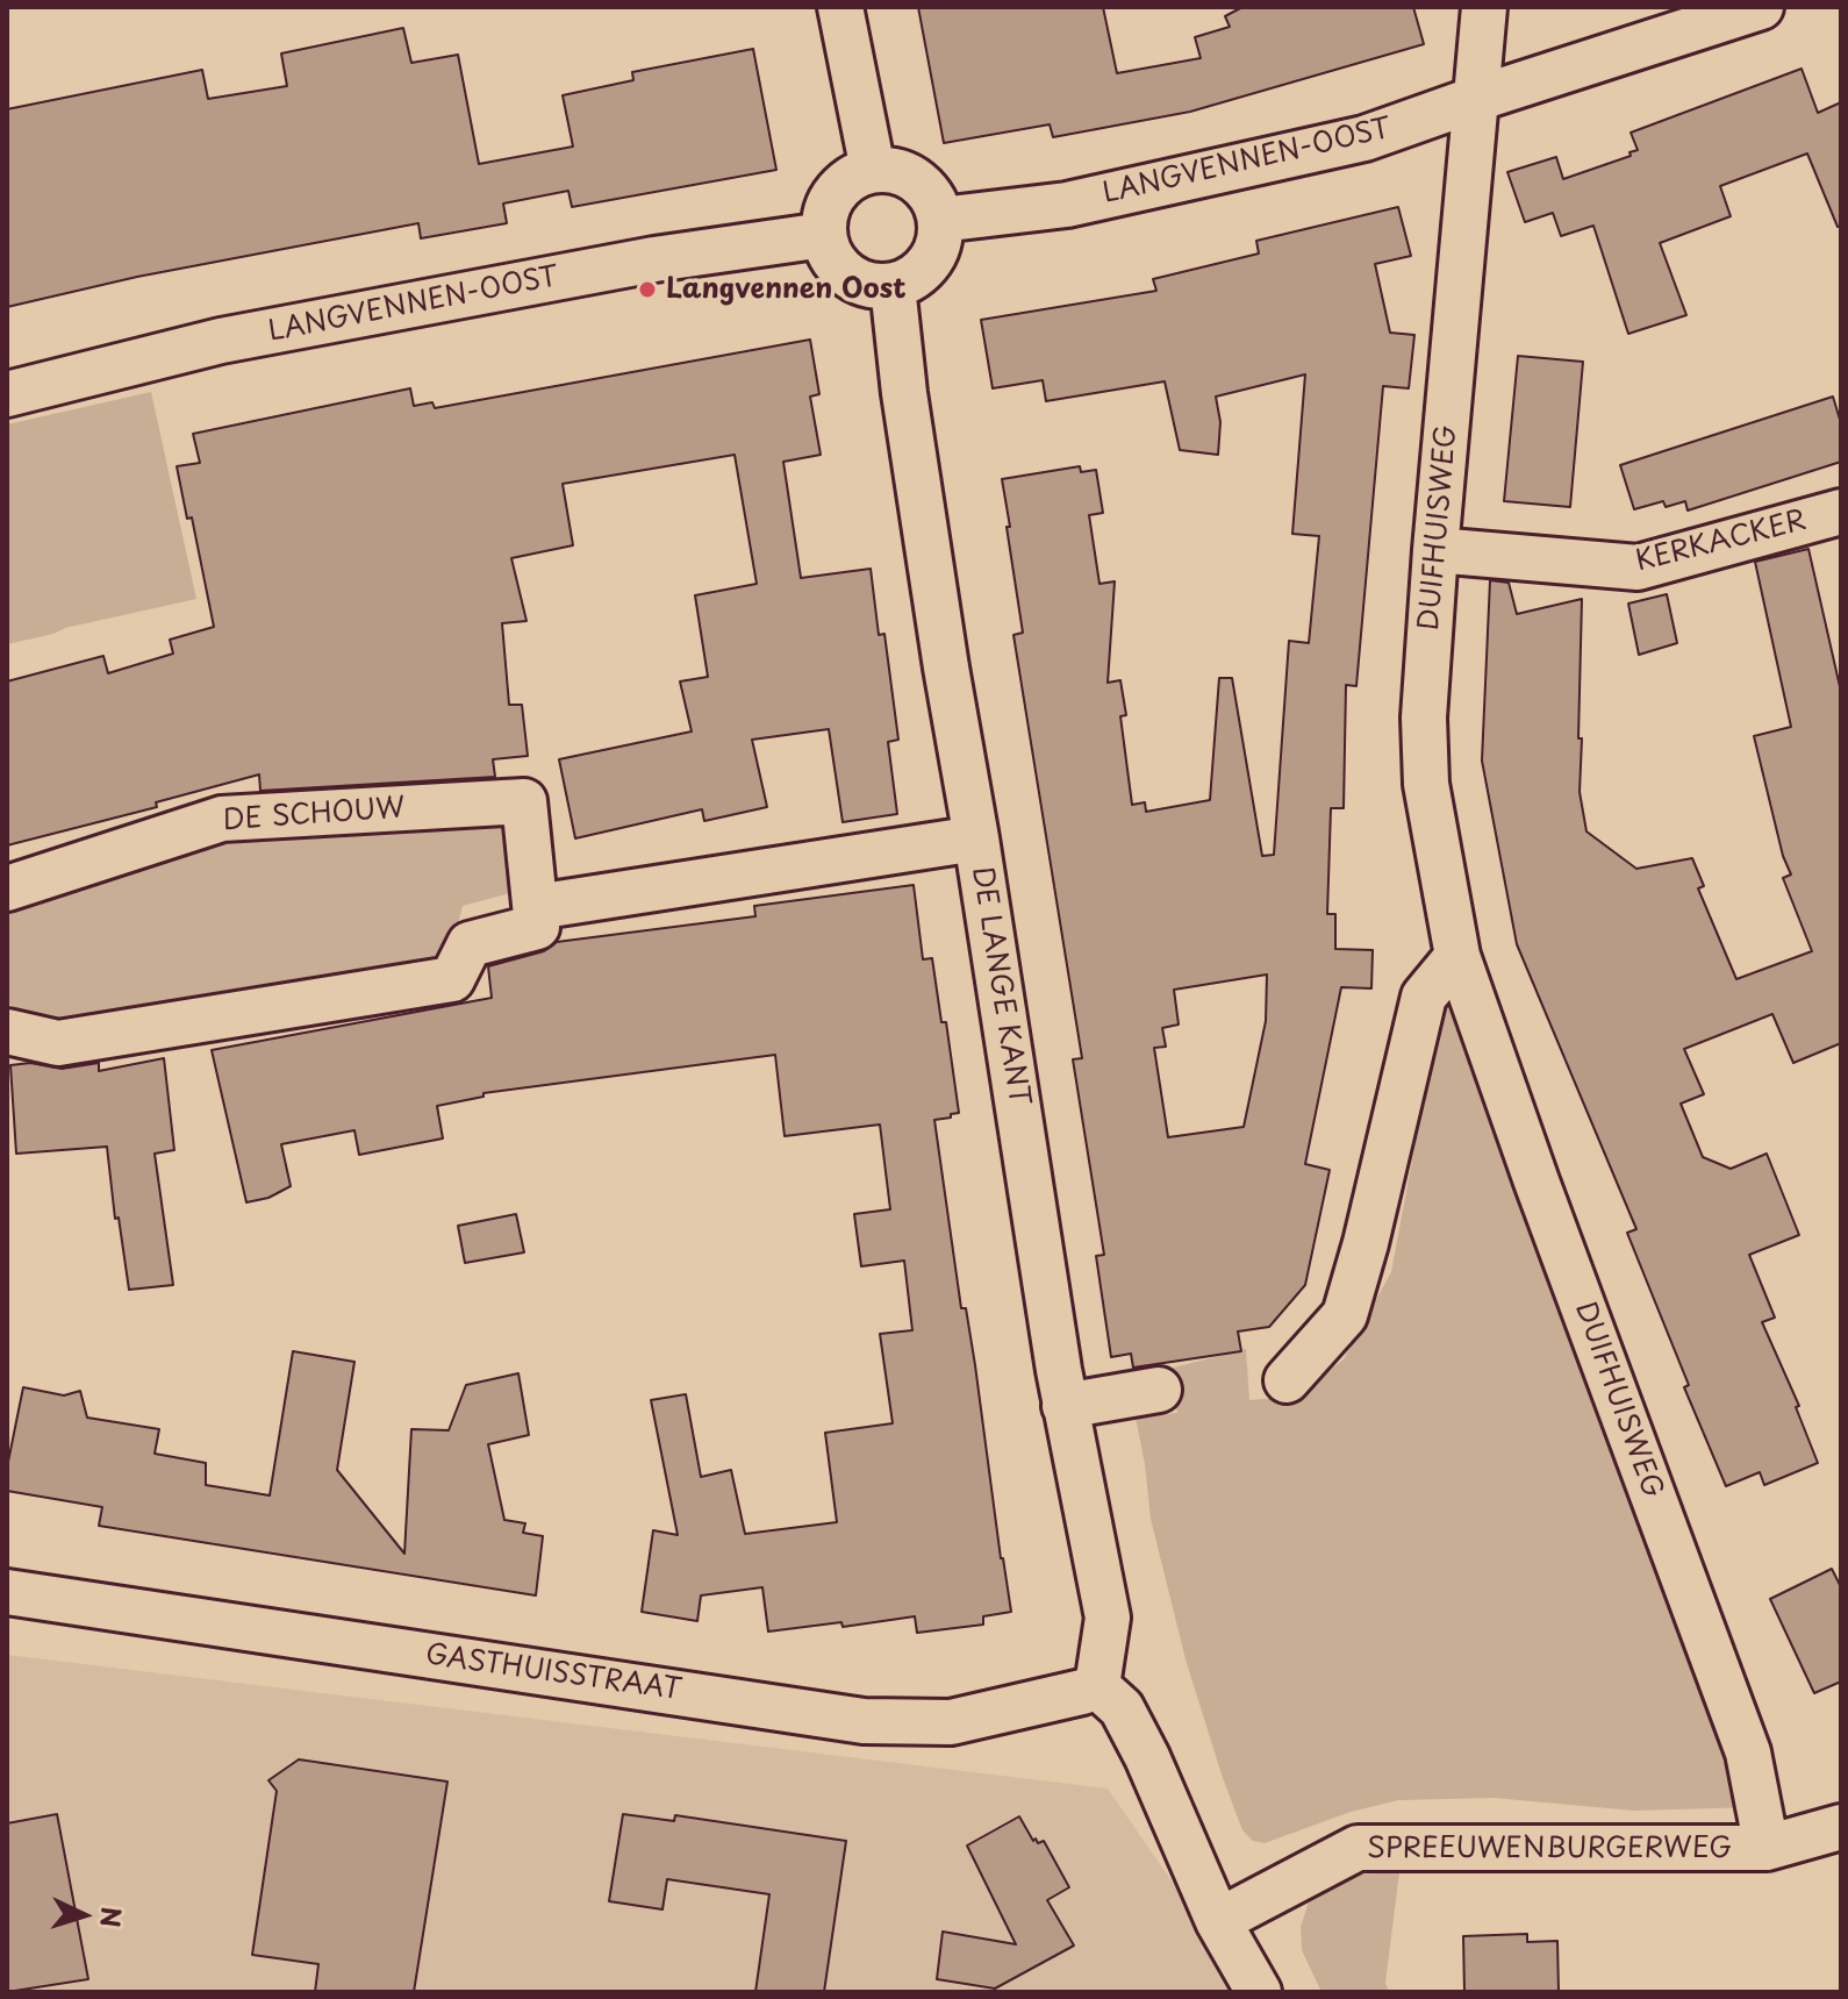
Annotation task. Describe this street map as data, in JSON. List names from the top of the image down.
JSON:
{
  "streets": {
    "street": [
      "LANGVENNEN-OOST",
      "DUIFHUISWEG",
      "KERKACKER",
      "DE SCHOUW",
      "DE LANGE KANT",
      "GASTHUISSTRAAT",
      "SPREEUWENBURGERWEG"
    ]
  },
  "crossings": [
    ["LANGVENNEN-OOST", "DUIFHUISWEG"],
    ["LANGVENNEN-OOST", "DE LANGE KANT"],
    ["DUIFHUISWEG", "KERKACKER"],
    ["DUIFHUISWEG", "SPREEUWENBURGERWEG"],
    ["DE LANGE KANT", "GASTHUISSTRAAT"]
  ],
  "places": ["Langvennen Oost"],
  "north": "right"
}
